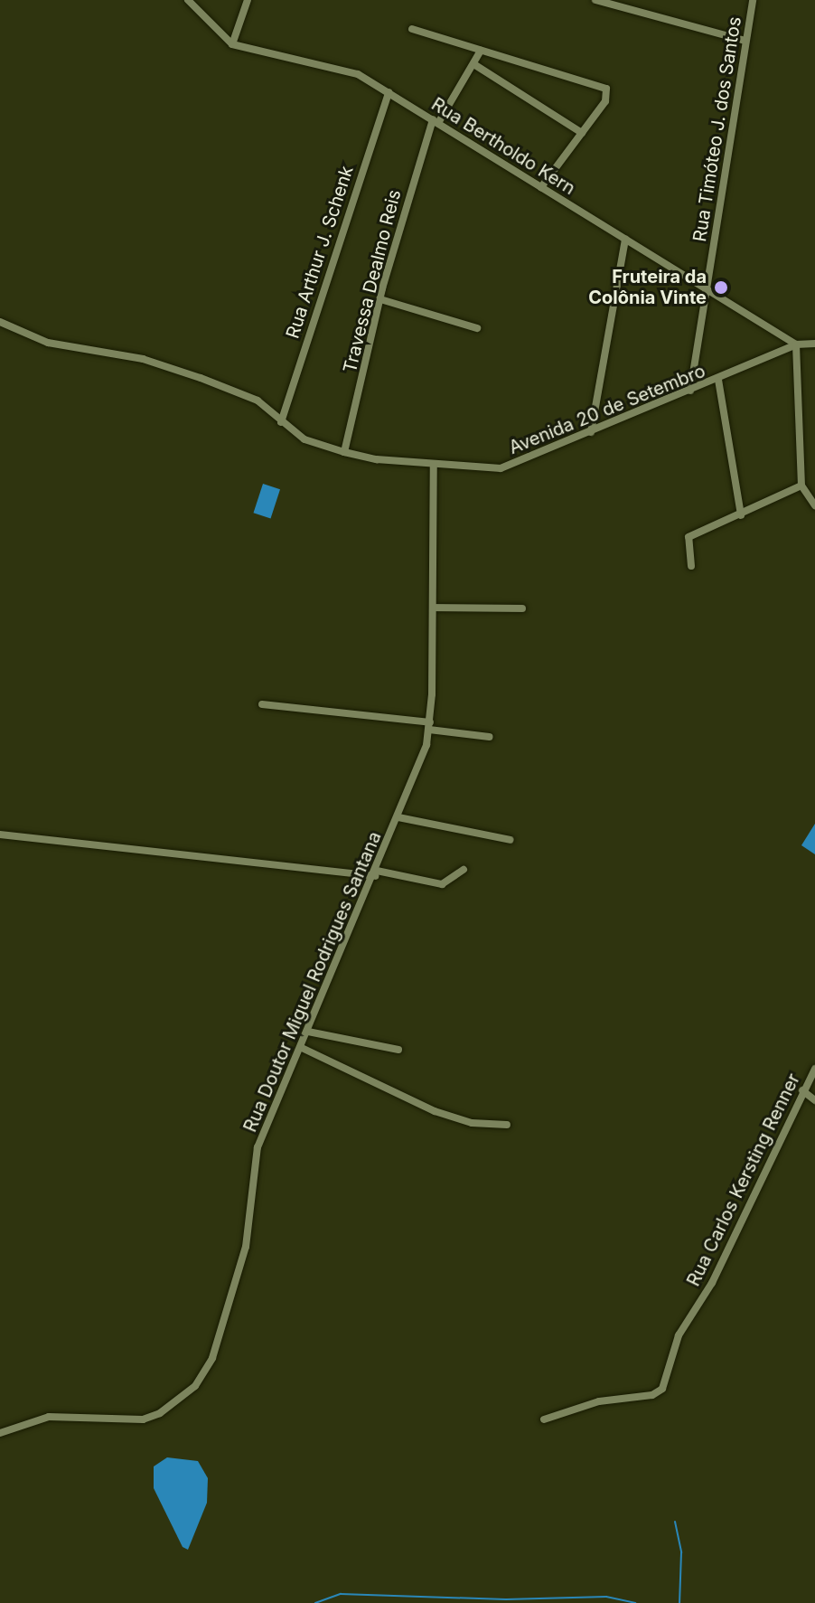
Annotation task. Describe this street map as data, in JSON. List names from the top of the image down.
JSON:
{
  "streets": {
    "street": [
      "Rua Timóteo J. dos Santos",
      "Rua Bertholdo Kern",
      "Rua Arthur J. Schenk",
      "Travessa Dealmo Reis",
      "Avenida 20 de Setembro",
      "Rua Doutor Miguel Rodrigues Santana",
      "Rua Carlos Kersting Renner"
    ]
  },
  "crossings": [
    ["Rua Timóteo J. dos Santos", "Rua Bertholdo Kern"],
    ["Rua Timóteo J. dos Santos", "Avenida 20 de Setembro"],
    ["Rua Bertholdo Kern", "Rua Arthur J. Schenk"],
    ["Rua Bertholdo Kern", "Travessa Dealmo Reis"],
    ["Rua Bertholdo Kern", "Avenida 20 de Setembro"],
    ["Rua Arthur J. Schenk", "Avenida 20 de Setembro"],
    ["Travessa Dealmo Reis", "Avenida 20 de Setembro"],
    ["Avenida 20 de Setembro", "Rua Doutor Miguel Rodrigues Santana"]
  ],
  "places": ["Fruteira da Colônia Vinte"]
}
